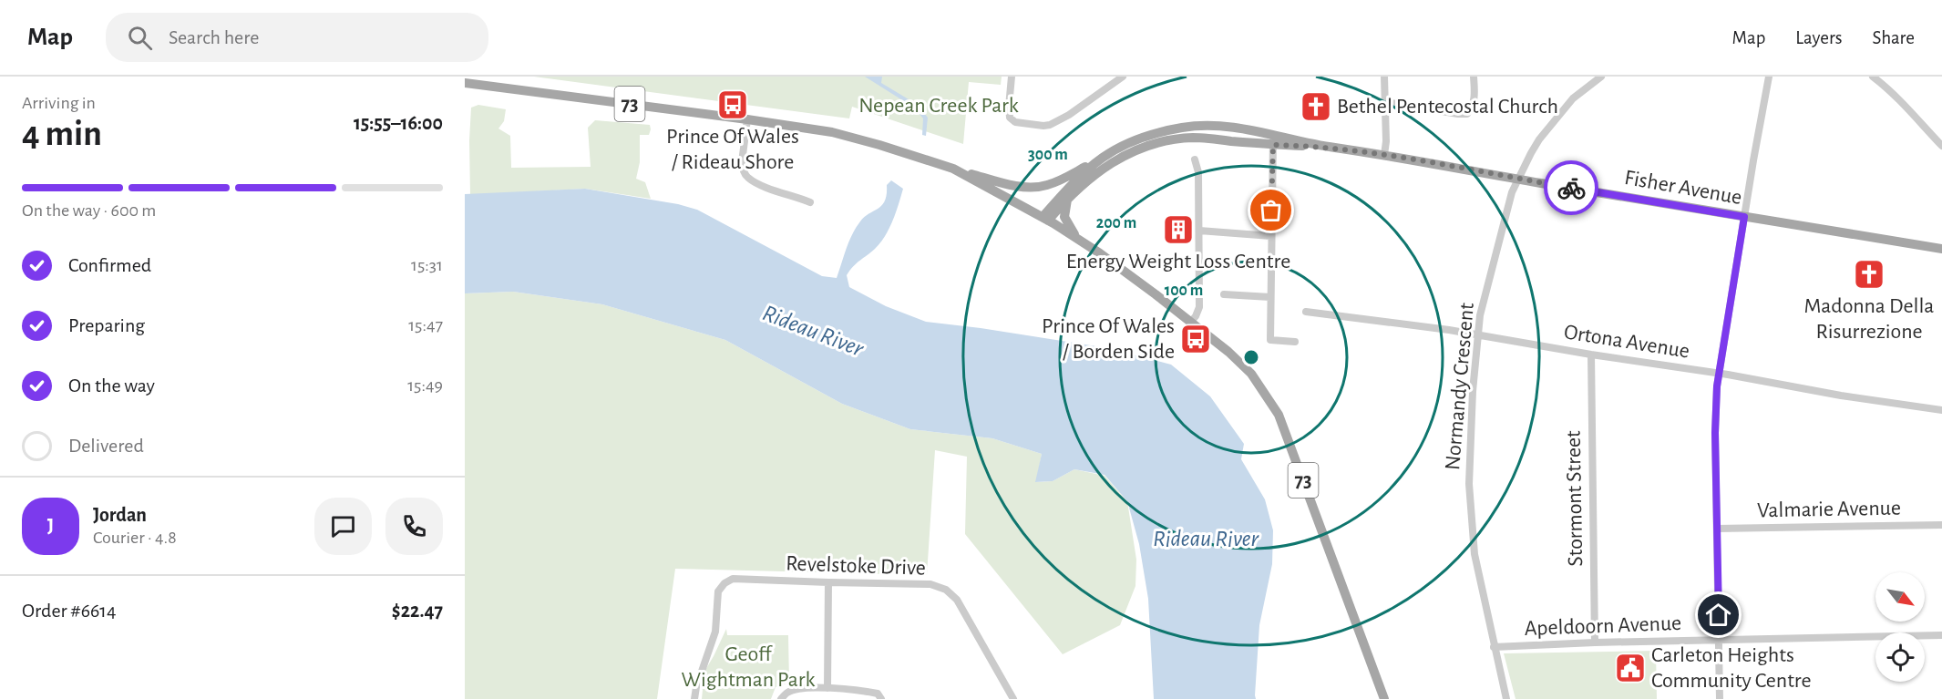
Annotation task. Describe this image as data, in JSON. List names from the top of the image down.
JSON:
{
  "streets": {
    "main road": ["73", "Fisher Avenue"],
    "street": [
      "Ortona Avenue",
      "Normandy Crescent",
      "Stormont Street",
      "Valmarie Avenue",
      "Revelstoke Drive",
      "Apeldoorn Avenue"
    ]
  },
  "crossings": [
    ["73", "Fisher Avenue"],
    ["Fisher Avenue", "Normandy Crescent"],
    ["Ortona Avenue", "Normandy Crescent"],
    ["Ortona Avenue", "Stormont Street"],
    ["Normandy Crescent", "Apeldoorn Avenue"],
    ["Stormont Street", "Apeldoorn Avenue"]
  ],
  "water": ["Rideau River"],
  "parks": ["Nepean Creek Park", "Geoff Wightman Park"],
  "places": {
    "bus stop": ["Prince Of Wales / Rideau Shore", "Prince Of Wales / Borden Side"],
    "church": ["Bethel Pentecostal Church", "Madonna Della Risurrezione"],
    "building": ["Energy Weight Loss Centre"],
    "public building": ["Carleton Heights Community Centre"]
  },
  "north": "bottom right",
  "page": {
    "header": "Map",
    "search": "Search here",
    "nav": ["Map", "Layers", "Share"],
    "heading": ["4 min", "Arriving in", "15:55–16:00"],
    "panel": [
      "Jordan",
      "Courier · 4.8",
      "Order #6614",
      "$22.47"
    ],
    "bar": "On the way · 600 m",
    "list": [
      ["Confirmed", "15:31"],
      ["Preparing", "15:47"],
      ["On the way", "15:49"],
      "Delivered"
    ],
    "round": "J"
  },
  "rings": ["300 m", "200 m", "100 m"]
}
